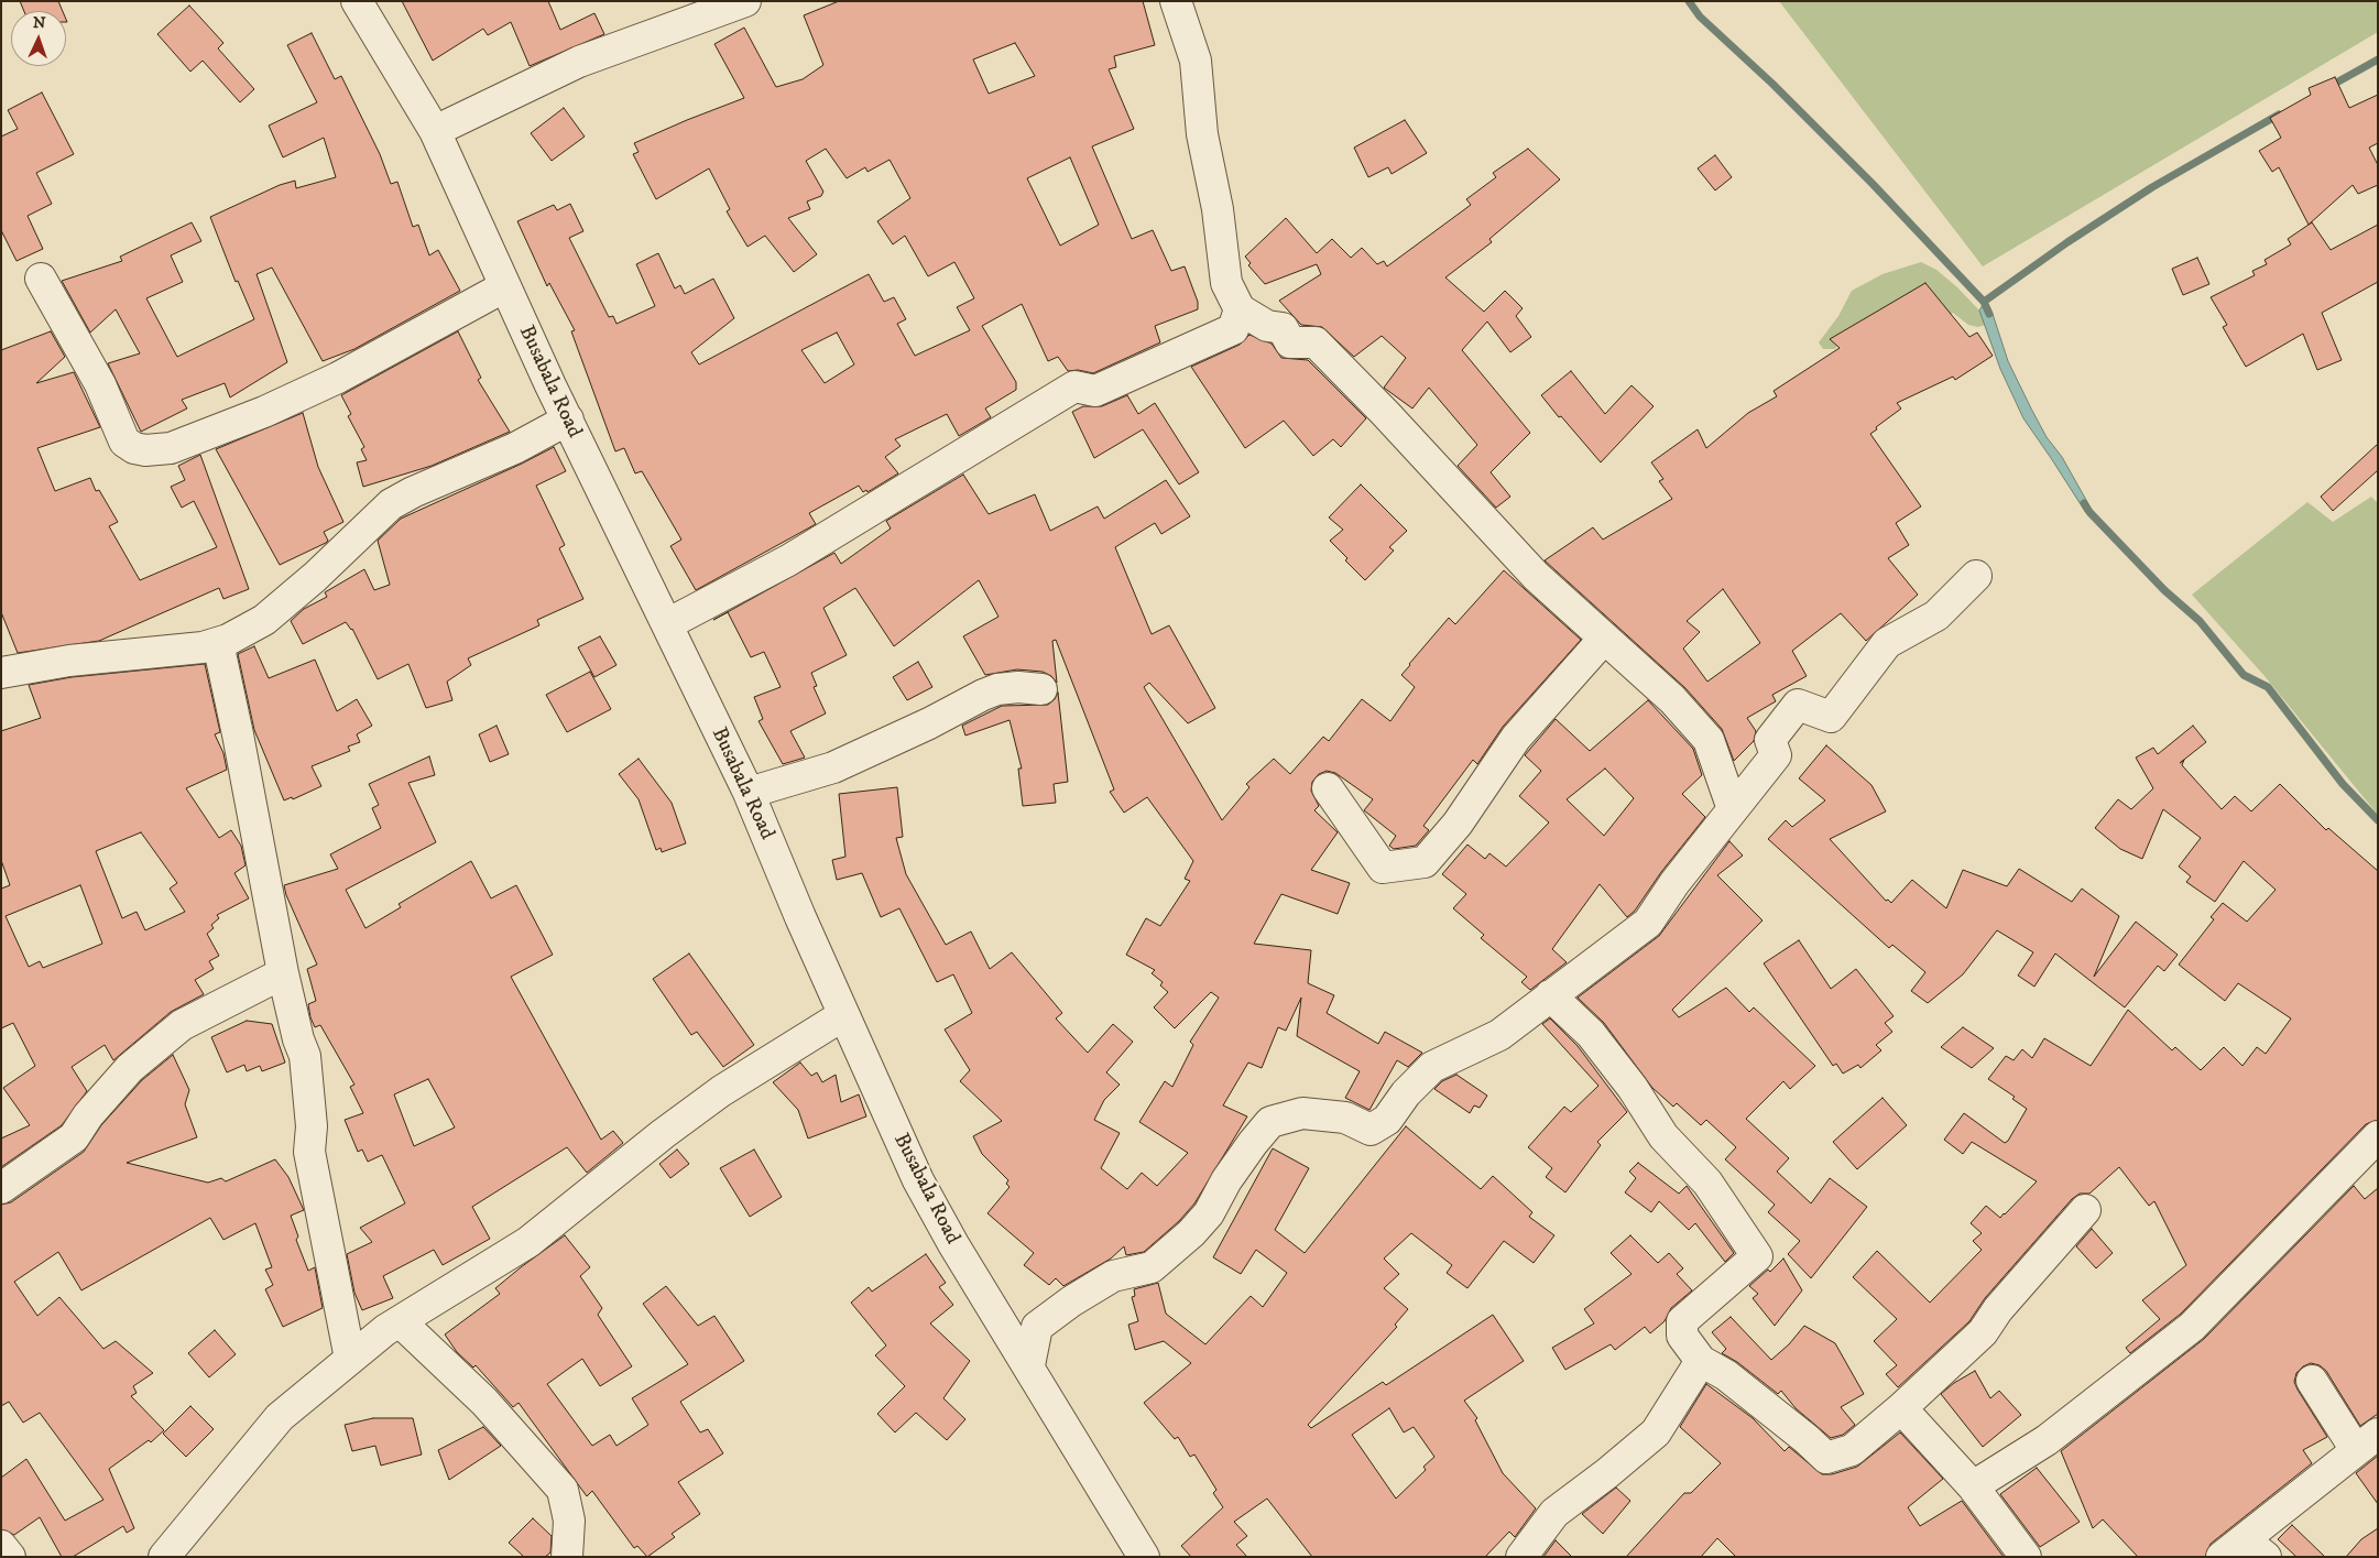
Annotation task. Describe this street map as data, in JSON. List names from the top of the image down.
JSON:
{
  "streets": {
    "street": ["Busabala Road"]
  },
  "north": "top"
}
